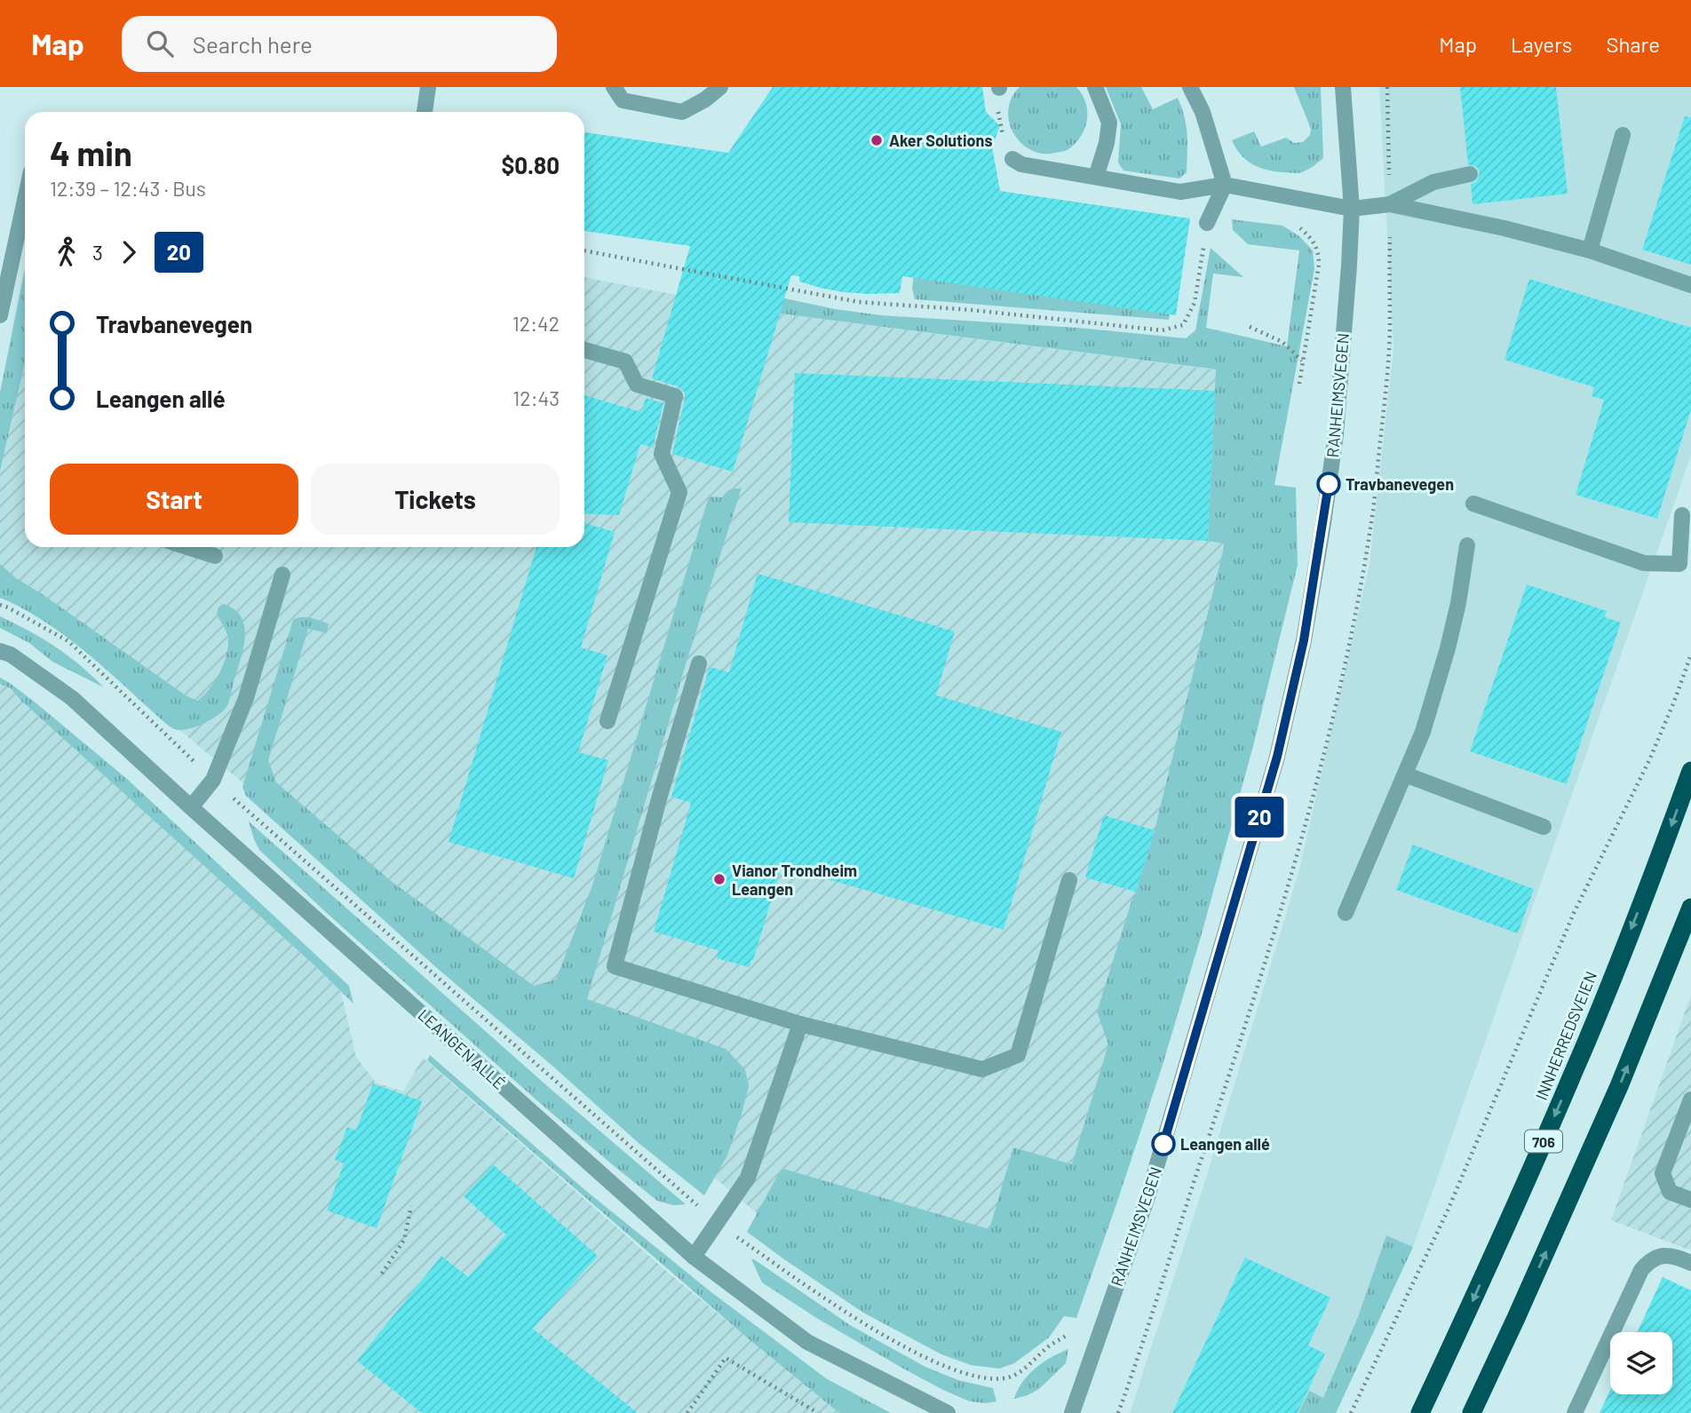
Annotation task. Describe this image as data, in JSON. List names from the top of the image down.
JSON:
{
  "streets": {
    "highway": ["INNHERREDSVEIEN", "706"],
    "street": ["RANHEIMSVEGEN", "LEANGEN ALLÉ"]
  },
  "places": [
    "Aker Solutions",
    "Travbanevegen",
    "Vianor Trondheim Leangen",
    "Leangen allé"
  ],
  "lines": ["bus line 20"],
  "page": {
    "header": "Map",
    "search": "Search here",
    "nav": ["Map", "Layers", "Share"],
    "on_map": "20",
    "heading": ["4 min", "12:39 – 12:43 · Bus", "$0.80"],
    "legs": ["3", "20"],
    "list": [
      {
        "name": "Travbanevegen",
        "value": "12:42"
      },
      {
        "name": "Leangen allé",
        "value": "12:43"
      }
    ],
    "buttons": ["Start", "Tickets"]
  }
}
